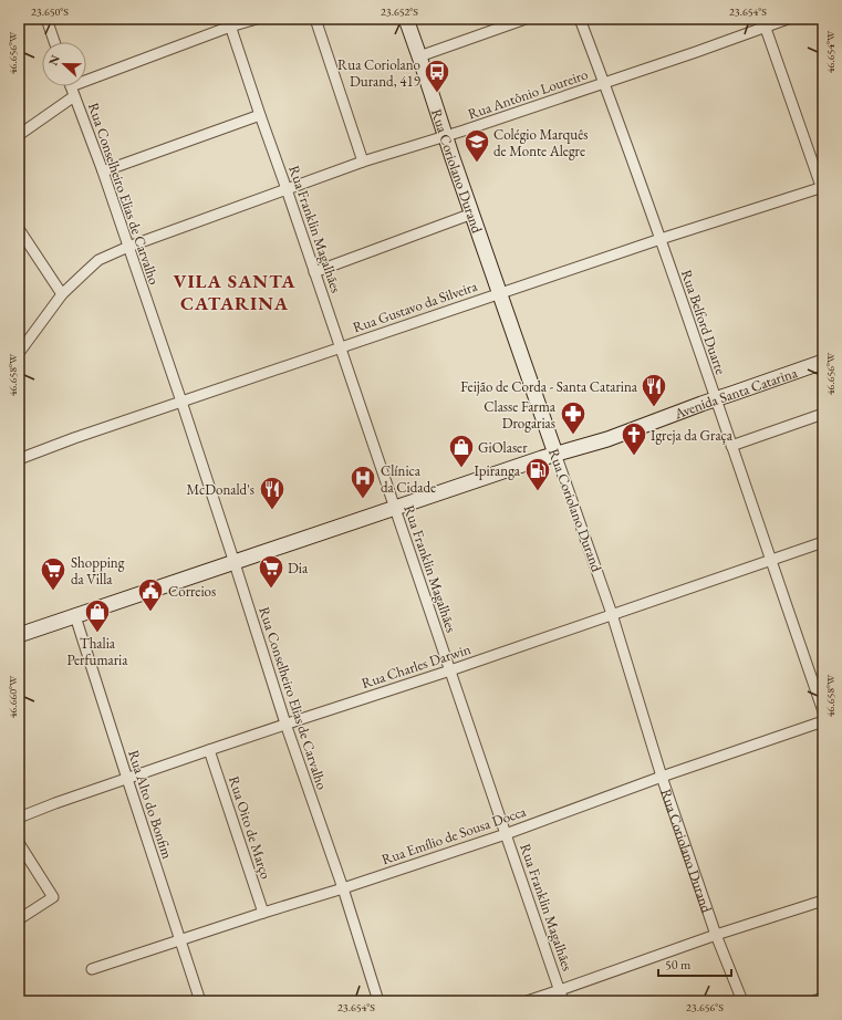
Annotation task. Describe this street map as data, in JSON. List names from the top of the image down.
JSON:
{
  "streets": {
    "street": [
      "Rua Antônio Loureiro",
      "Rua Coriolano Durand",
      "Rua Conselheiro Elias de Carvalho",
      "Rua Franklin Magalhães",
      "Rua Gustavo da Silveira",
      "Rua Belford Duarte",
      "Avenida Santa Catarina",
      "Rua Charles Darwin",
      "Rua Alto do Bonfim",
      "Rua Oito de Março",
      "Rua Emílio de Sousa Docca"
    ]
  },
  "crossings": [
    ["Rua Antônio Loureiro", "Rua Coriolano Durand"],
    ["Rua Antônio Loureiro", "Rua Conselheiro Elias de Carvalho"],
    ["Rua Antônio Loureiro", "Rua Franklin Magalhães"],
    ["Rua Antônio Loureiro", "Rua Belford Duarte"],
    ["Rua Coriolano Durand", "Rua Gustavo da Silveira"],
    ["Rua Coriolano Durand", "Avenida Santa Catarina"],
    ["Rua Coriolano Durand", "Rua Charles Darwin"],
    ["Rua Coriolano Durand", "Rua Emílio de Sousa Docca"],
    ["Rua Conselheiro Elias de Carvalho", "Rua Gustavo da Silveira"],
    ["Rua Conselheiro Elias de Carvalho", "Avenida Santa Catarina"],
    ["Rua Conselheiro Elias de Carvalho", "Rua Charles Darwin"],
    ["Rua Conselheiro Elias de Carvalho", "Rua Emílio de Sousa Docca"],
    ["Rua Franklin Magalhães", "Rua Gustavo da Silveira"],
    ["Rua Franklin Magalhães", "Avenida Santa Catarina"],
    ["Rua Franklin Magalhães", "Rua Charles Darwin"],
    ["Rua Franklin Magalhães", "Rua Emílio de Sousa Docca"],
    ["Rua Gustavo da Silveira", "Rua Belford Duarte"],
    ["Rua Belford Duarte", "Avenida Santa Catarina"],
    ["Rua Belford Duarte", "Rua Charles Darwin"],
    ["Avenida Santa Catarina", "Rua Alto do Bonfim"],
    ["Rua Charles Darwin", "Rua Alto do Bonfim"],
    ["Rua Charles Darwin", "Rua Oito de Março"],
    ["Rua Alto do Bonfim", "Rua Emílio de Sousa Docca"],
    ["Rua Oito de Março", "Rua Emílio de Sousa Docca"]
  ],
  "districts": ["VILA SANTA CATARINA"],
  "places": {
    "bus stop": ["Rua Coriolano Durand, 419"],
    "school or university": ["Colégio Marquês de Monte Alegre"],
    "restaurant": ["Feijão de Corda - Santa Catarina", "McDonald's"],
    "pharmacy": ["Classe Farma Drogarias"],
    "church": ["Igreja da Graça"],
    "shop": ["GiOlaser", "Thalia Perfumaria"],
    "fuel station": ["Ipiranga"],
    "hospital": ["Clínica da Cidade"],
    "supermarket": ["Dia", "Shopping da Villa"],
    "public building": ["Correios"]
  },
  "scale_bar": "50 m",
  "north": "left",
  "coordinates": [
    "23.650°S",
    "23.652°S",
    "23.654°S",
    "46.654°W",
    "46.656°W",
    "46.658°W",
    "46.660°W",
    "23.656°S"
  ]
}
